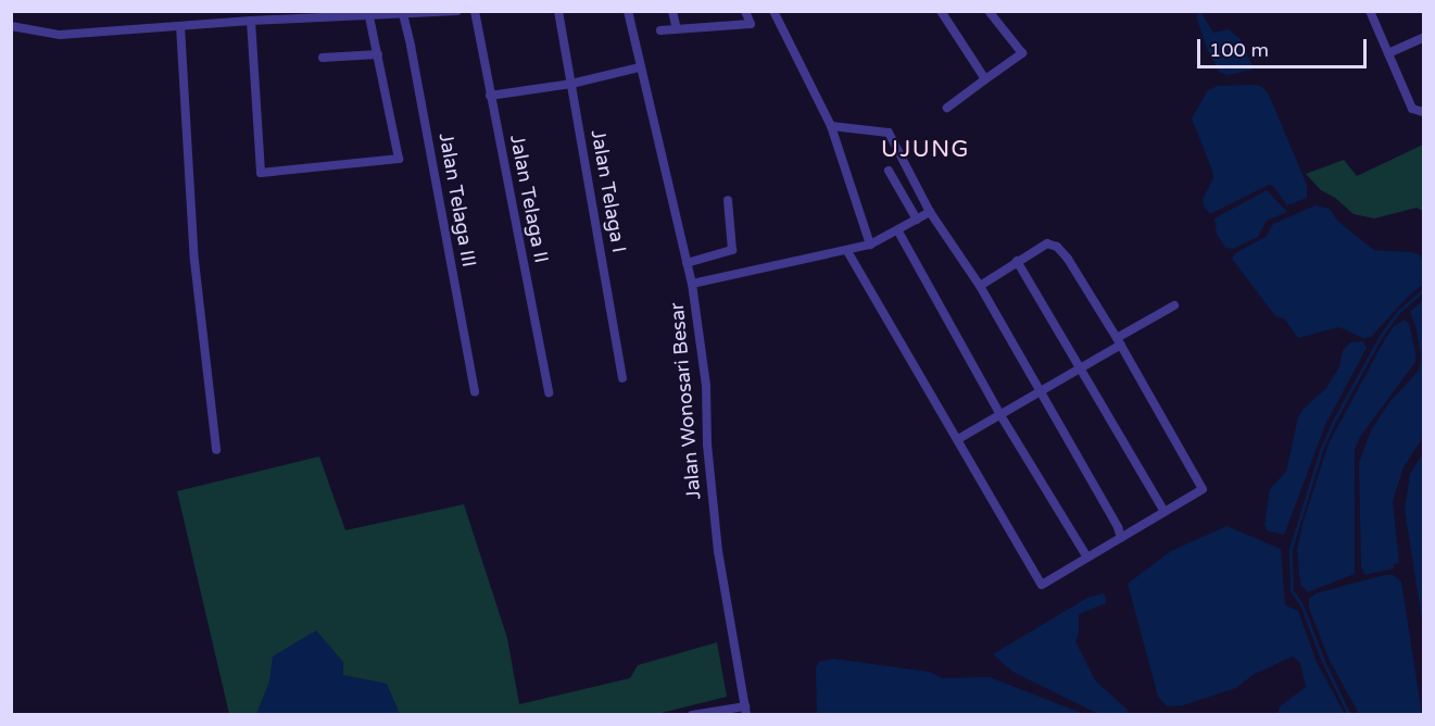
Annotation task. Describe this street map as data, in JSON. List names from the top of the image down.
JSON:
{
  "streets": {
    "street": [
      "Jalan Telaga I",
      "Jalan Telaga II",
      "Jalan Telaga III",
      "Jalan Wonosari Besar"
    ]
  },
  "districts": ["UJUNG"],
  "scale_bar": "100 m"
}
